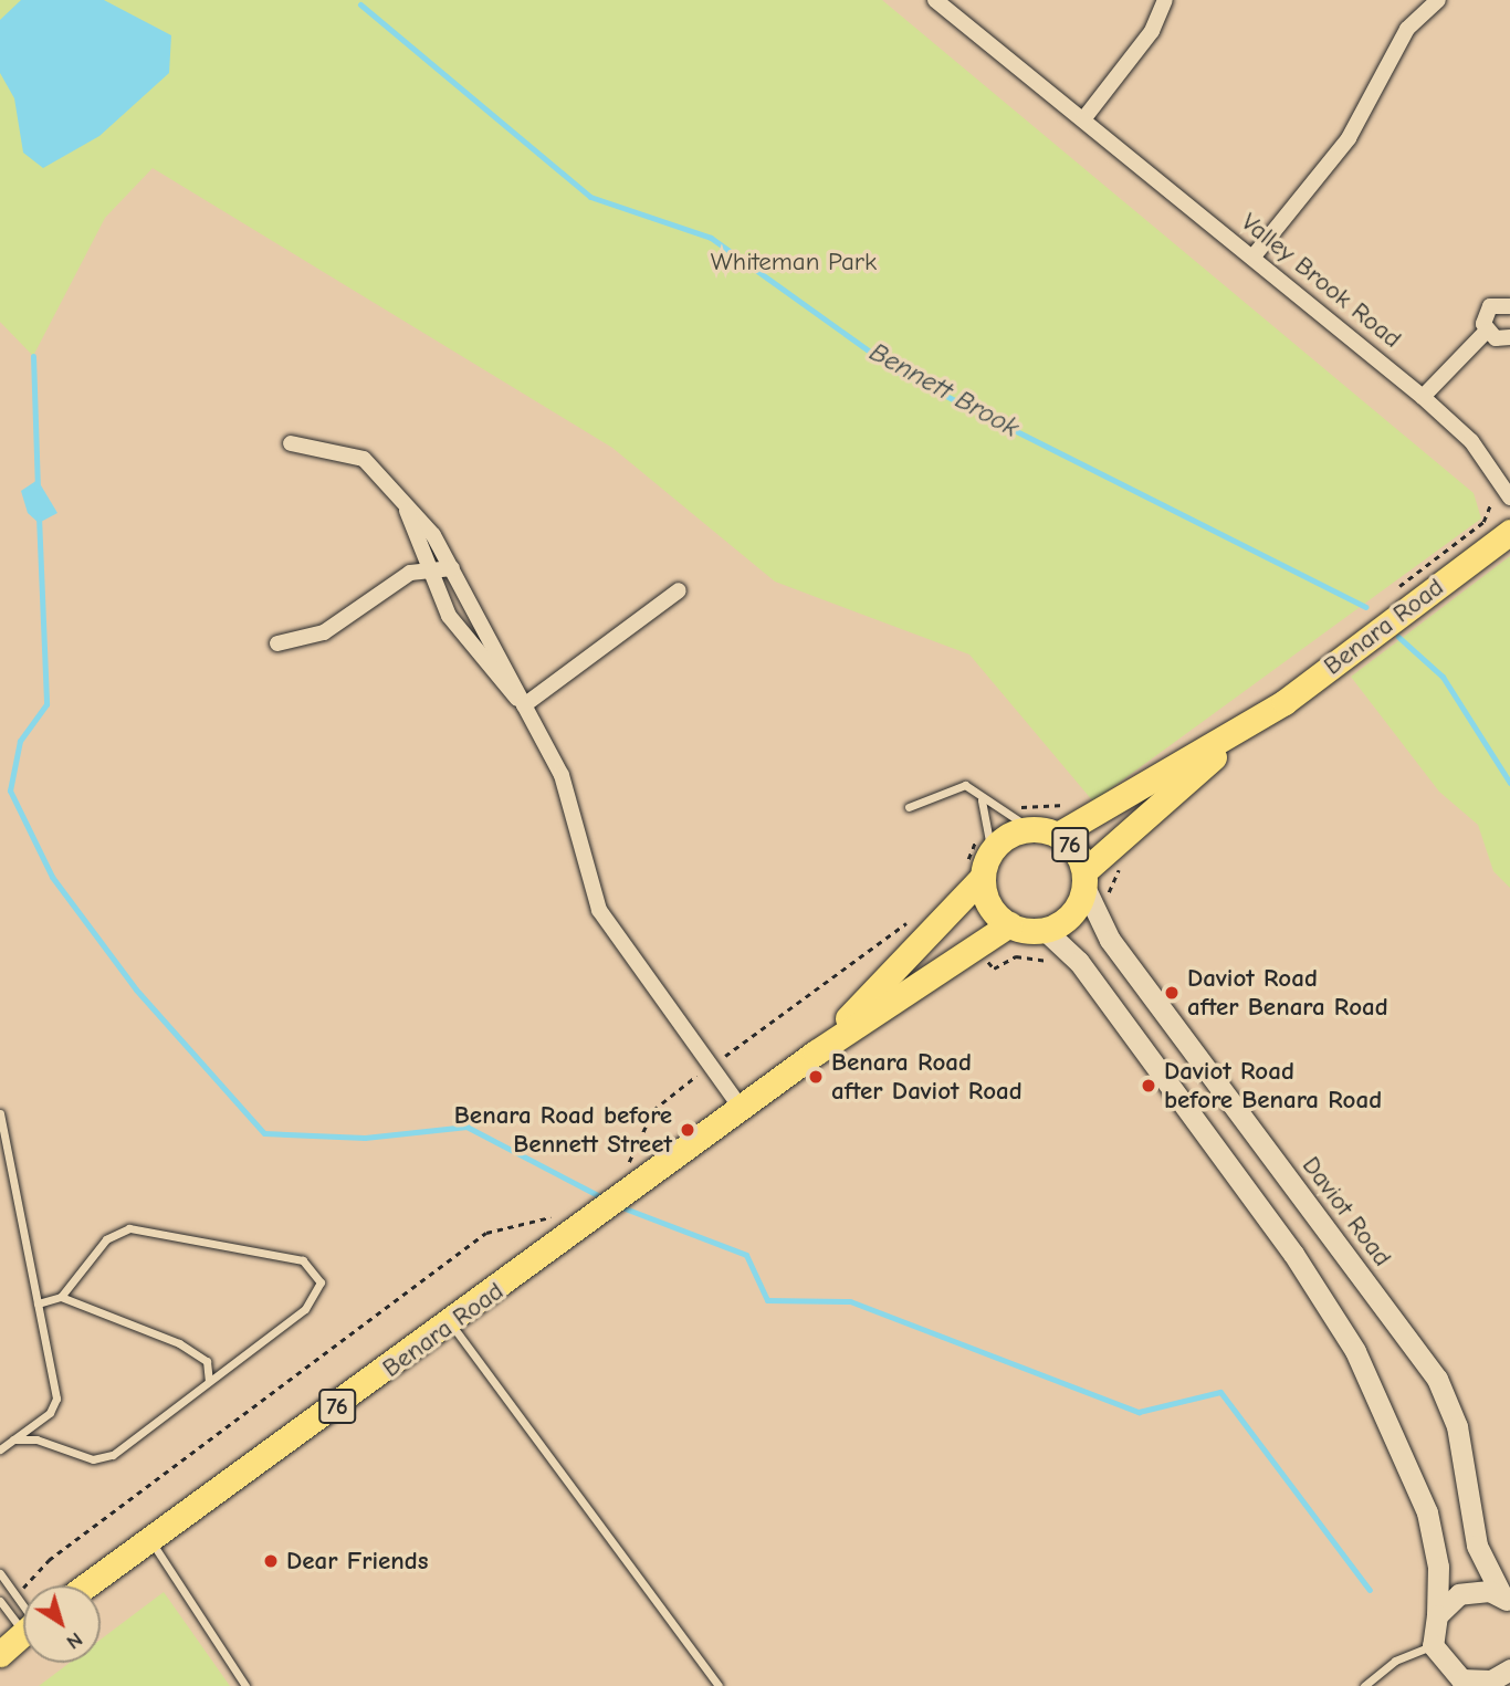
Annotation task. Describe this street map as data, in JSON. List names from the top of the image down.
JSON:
{
  "streets": {
    "main road": ["Benara Road", "76"],
    "street": ["Valley Brook Road", "Daviot Road"]
  },
  "crossings": [
    ["Benara Road", "76"],
    ["Benara Road", "Daviot Road"],
    ["76", "Daviot Road"]
  ],
  "water": ["Bennett Brook"],
  "parks": ["Whiteman Park"],
  "places": [
    "Daviot Road after Benara Road",
    "Benara Road after Daviot Road",
    "Daviot Road before Benara Road",
    "Benara Road before Bennett Street",
    "Dear Friends"
  ],
  "north": "bottom right"
}
